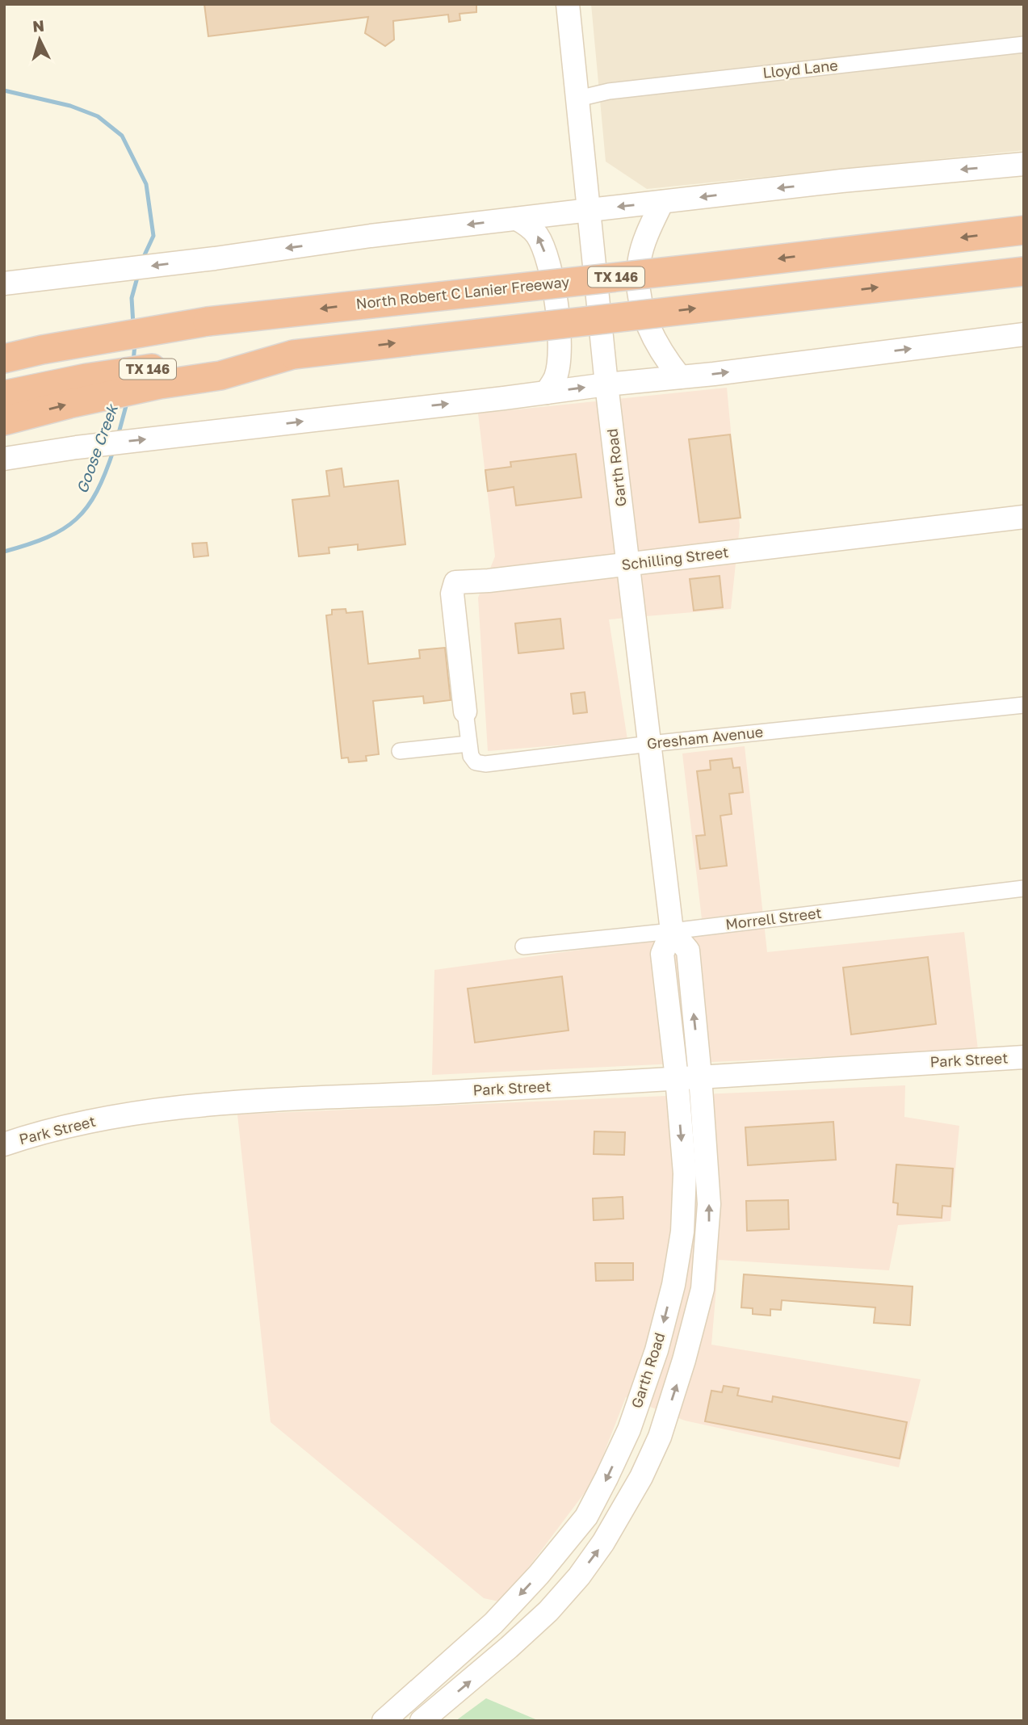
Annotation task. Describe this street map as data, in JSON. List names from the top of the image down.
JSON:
{
  "streets": {
    "highway": ["TX 146", "North Robert C Lanier Freeway"],
    "main road": ["Garth Road", "Schilling Street", "Park Street"],
    "street": ["Lloyd Lane", "Gresham Avenue", "Morrell Street"]
  },
  "crossings": [
    ["Lloyd Lane", "Garth Road"],
    ["Garth Road", "Schilling Street"],
    ["Garth Road", "Gresham Avenue"],
    ["Garth Road", "Morrell Street"],
    ["Garth Road", "Park Street"]
  ],
  "water": ["Goose Creek"],
  "north": "top"
}
